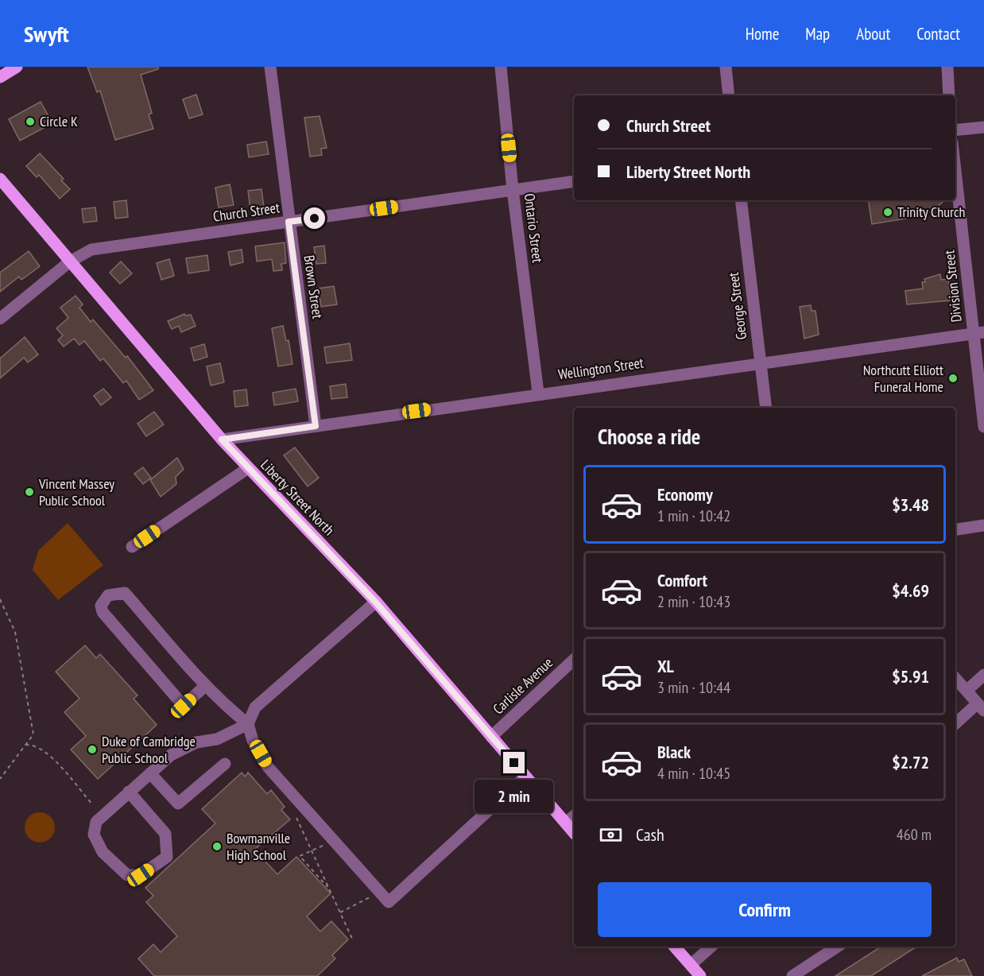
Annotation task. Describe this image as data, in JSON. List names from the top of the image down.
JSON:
{
  "streets": {
    "main road": ["Liberty Street North"],
    "street": [
      "Church Street",
      "Ontario Street",
      "Division Street",
      "Brown Street",
      "George Street",
      "Wellington Street",
      "Carlisle Avenue"
    ]
  },
  "crossings": [
    ["Church Street", "Ontario Street"],
    ["Church Street", "Brown Street"],
    ["Church Street", "Liberty Street North"],
    ["Ontario Street", "Wellington Street"],
    ["Division Street", "Wellington Street"],
    ["Brown Street", "Wellington Street"],
    ["George Street", "Wellington Street"],
    ["Wellington Street", "Liberty Street North"],
    ["Liberty Street North", "Carlisle Avenue"]
  ],
  "places": [
    "Circle K",
    "Trinity Church",
    "Northcutt Elliott Funeral Home",
    "Vincent Massey Public School",
    "Duke of Cambridge Public School",
    "Bowmanville High School"
  ],
  "page": {
    "header": "Swyft",
    "nav": [
      "Home",
      "Map",
      "About",
      "Contact"
    ],
    "banner": ["Church Street", "Liberty Street North"],
    "heading": "Choose a ride",
    "list": [
      {
        "name": "Economy",
        "note": "1 min · 10:42",
        "value": "$3.48"
      },
      {
        "name": "Comfort",
        "note": "2 min · 10:43",
        "value": "$4.69"
      },
      {
        "name": "XL",
        "note": "3 min · 10:44",
        "value": "$5.91"
      },
      {
        "name": "Black",
        "note": "4 min · 10:45",
        "value": "$2.72"
      }
    ],
    "bubble": "2 min",
    "pay": ["Cash", "460 m"],
    "buttons": "Confirm"
  }
}
